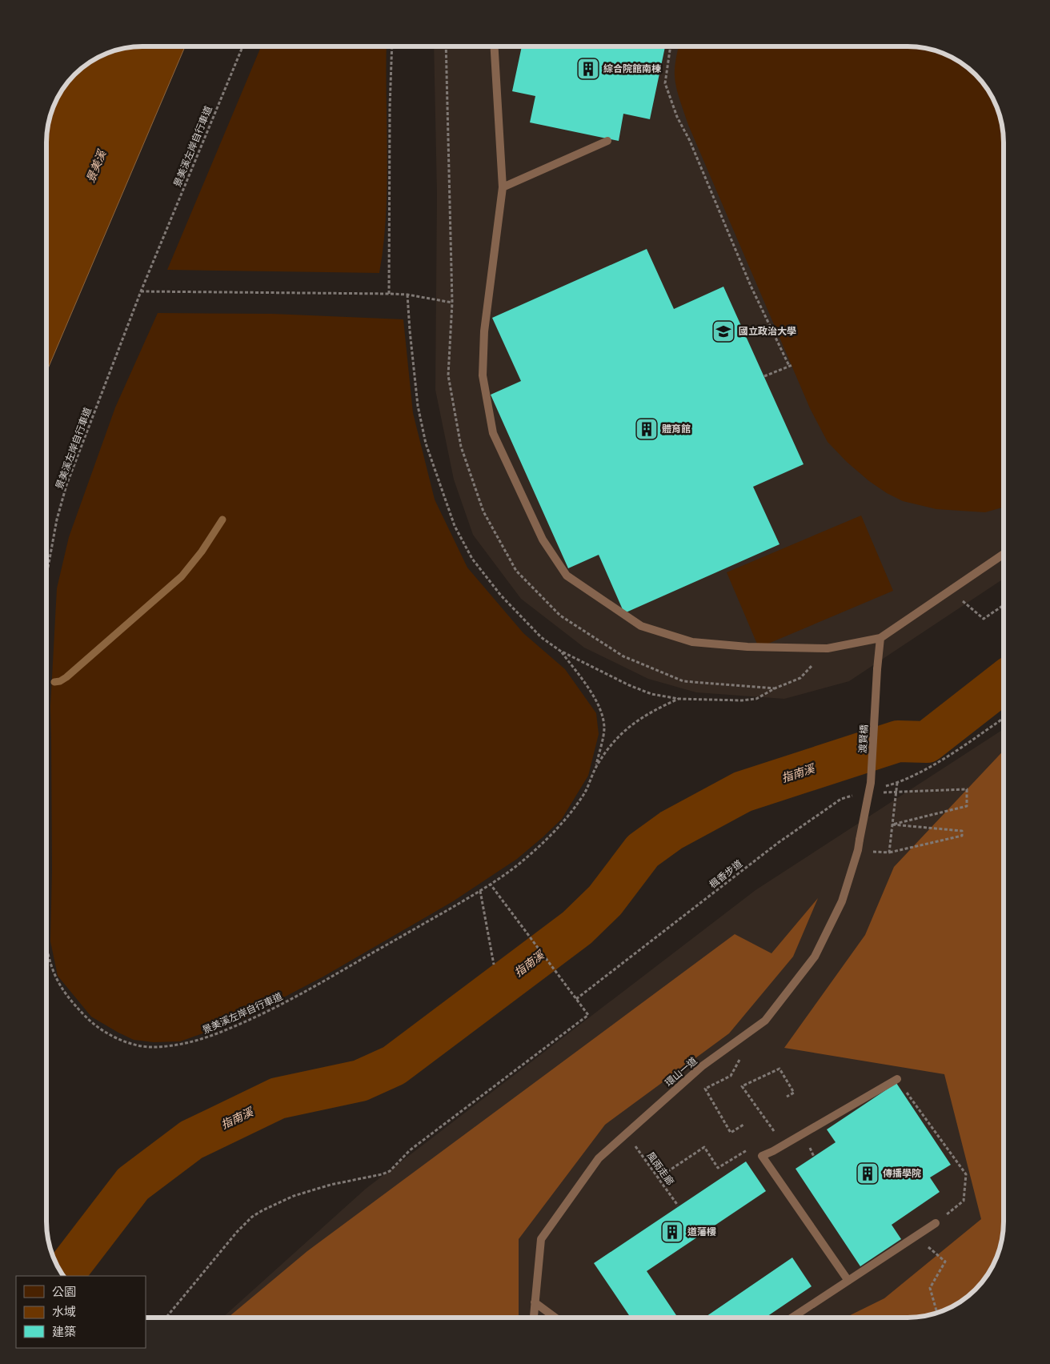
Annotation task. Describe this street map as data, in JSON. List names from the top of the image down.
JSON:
{
  "streets": {
    "lane": ["渡賢橋", "環山一道"],
    "path": ["景美溪左岸自行車道", "楓香步道", "風雨走廊"]
  },
  "crossings": [
    ["渡賢橋", "環山一道"]
  ],
  "water": ["景美溪", "指南溪"],
  "places": {
    "building": [
      "綜合院館南棟",
      "體育館",
      "傳播學院",
      "道藩樓"
    ],
    "school or university": ["國立政治大學"]
  },
  "legend": ["公園", "水域", "建築"]
}
